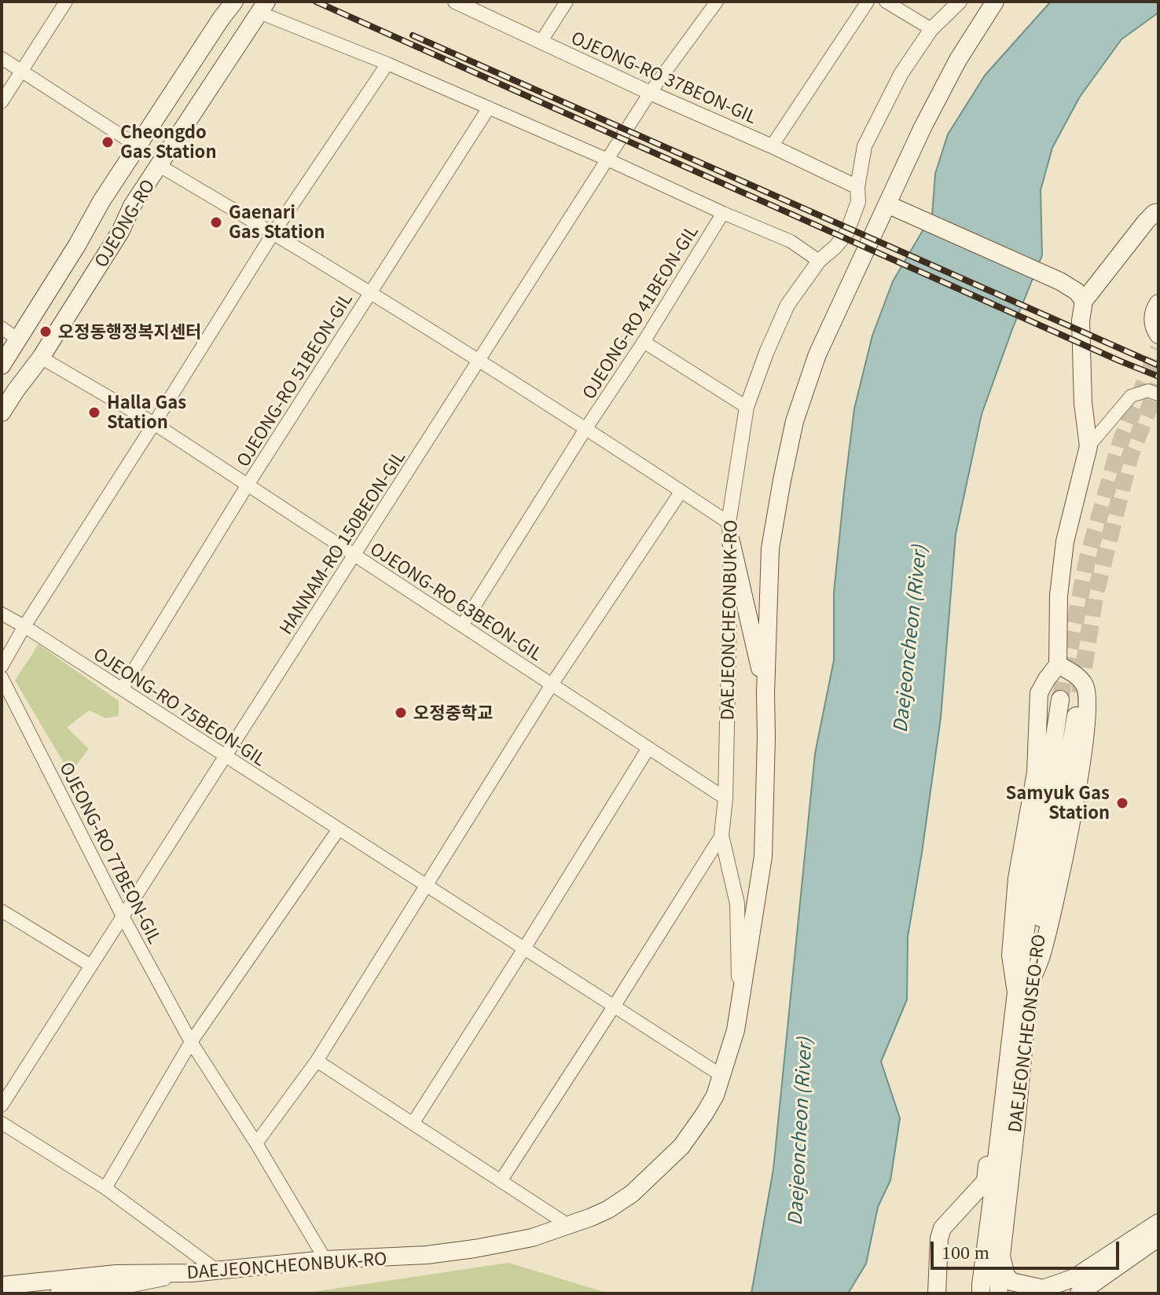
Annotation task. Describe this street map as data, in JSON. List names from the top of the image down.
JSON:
{
  "streets": {
    "main road": ["OJEONG-RO", "DAEJEONCHEONBUK-RO", "DAEJEONCHEONSEO-RO"],
    "street": [
      "OJEONG-RO 37BEON-GIL",
      "OJEONG-RO 41BEON-GIL",
      "OJEONG-RO 51BEON-GIL",
      "HANNAM-RO 150BEON-GIL",
      "OJEONG-RO 63BEON-GIL",
      "OJEONG-RO 75BEON-GIL",
      "OJEONG-RO 77BEON-GIL"
    ]
  },
  "crossings": [
    ["OJEONG-RO 37BEON-GIL", "HANNAM-RO 150BEON-GIL"],
    ["OJEONG-RO 37BEON-GIL", "DAEJEONCHEONBUK-RO"],
    ["OJEONG-RO", "OJEONG-RO 41BEON-GIL"],
    ["OJEONG-RO", "OJEONG-RO 51BEON-GIL"],
    ["OJEONG-RO", "OJEONG-RO 63BEON-GIL"],
    ["OJEONG-RO 41BEON-GIL", "OJEONG-RO 51BEON-GIL"],
    ["OJEONG-RO 41BEON-GIL", "HANNAM-RO 150BEON-GIL"],
    ["OJEONG-RO 41BEON-GIL", "DAEJEONCHEONBUK-RO"],
    ["OJEONG-RO 51BEON-GIL", "HANNAM-RO 150BEON-GIL"],
    ["OJEONG-RO 51BEON-GIL", "OJEONG-RO 63BEON-GIL"],
    ["OJEONG-RO 51BEON-GIL", "DAEJEONCHEONBUK-RO"],
    ["HANNAM-RO 150BEON-GIL", "OJEONG-RO 63BEON-GIL"],
    ["HANNAM-RO 150BEON-GIL", "OJEONG-RO 75BEON-GIL"],
    ["HANNAM-RO 150BEON-GIL", "OJEONG-RO 77BEON-GIL"],
    ["OJEONG-RO 63BEON-GIL", "DAEJEONCHEONBUK-RO"],
    ["OJEONG-RO 63BEON-GIL", "OJEONG-RO 75BEON-GIL"],
    ["DAEJEONCHEONBUK-RO", "OJEONG-RO 75BEON-GIL"],
    ["DAEJEONCHEONBUK-RO", "OJEONG-RO 77BEON-GIL"]
  ],
  "water": ["Daejeoncheon (River)"],
  "places": [
    "Cheongdo Gas Station",
    "Gaenari Gas Station",
    "오정동행정복지센터",
    "Halla Gas Station",
    "오정중학교",
    "Samyuk Gas Station"
  ],
  "scale_bar": "100 m"
}
